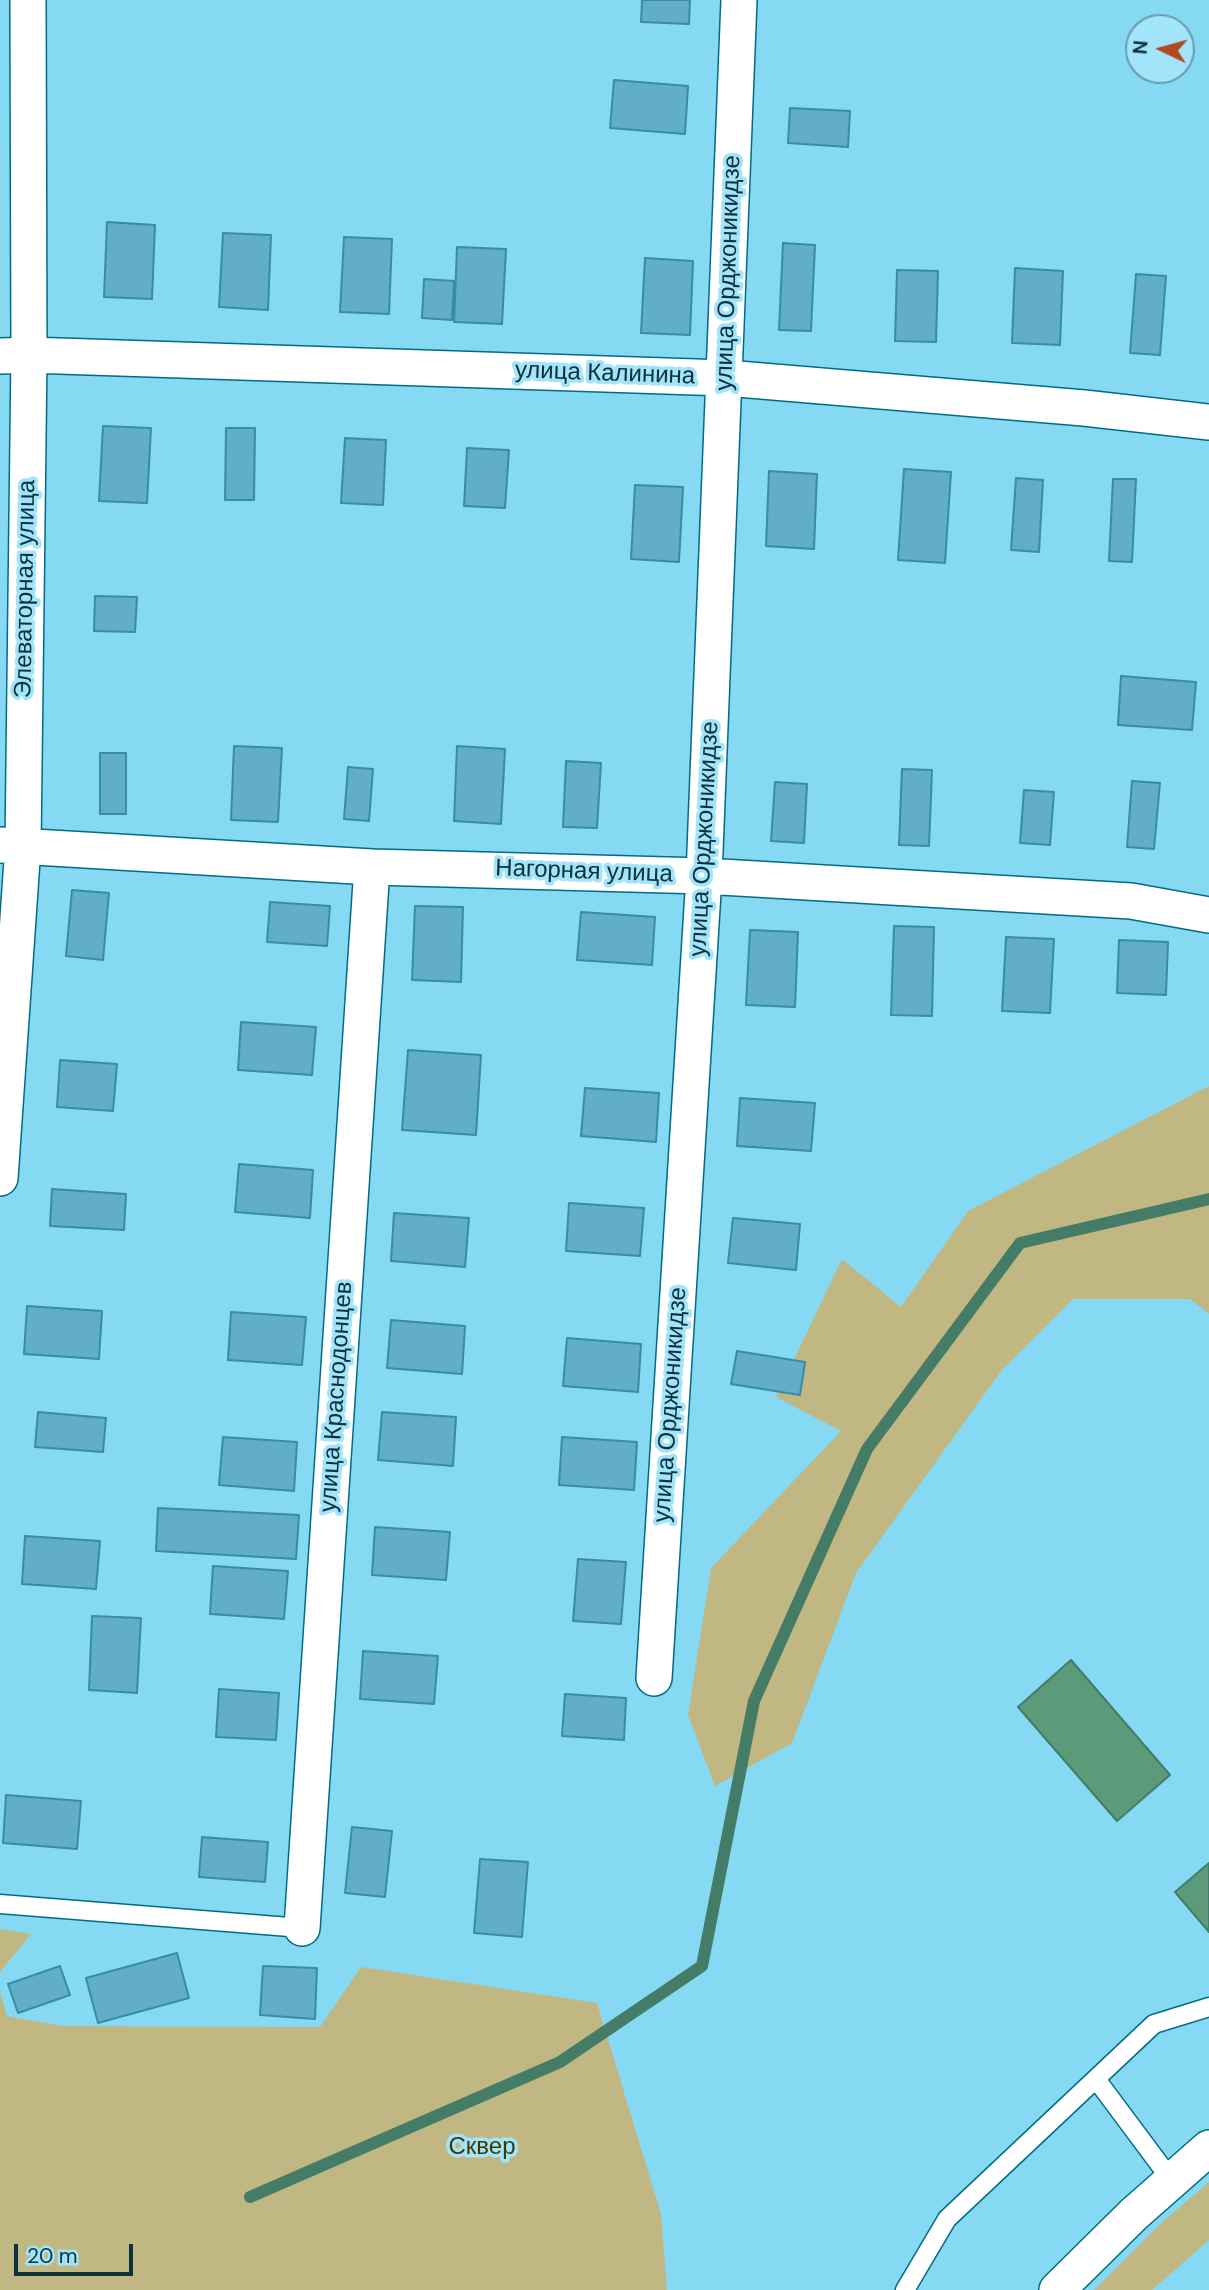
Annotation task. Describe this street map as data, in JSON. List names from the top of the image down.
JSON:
{
  "streets": {
    "street": [
      "улица Орджоникидзе",
      "улица Калинина",
      "Элеваторная улица",
      "Нагорная улица",
      "улица Краснодонцев"
    ]
  },
  "crossings": [
    ["улица Орджоникидзе", "улица Калинина"],
    ["улица Орджоникидзе", "Нагорная улица"],
    ["улица Калинина", "Элеваторная улица"],
    ["Элеваторная улица", "Нагорная улица"],
    ["Нагорная улица", "улица Краснодонцев"]
  ],
  "parks": ["Сквер"],
  "scale_bar": "20 m",
  "north": "left"
}
